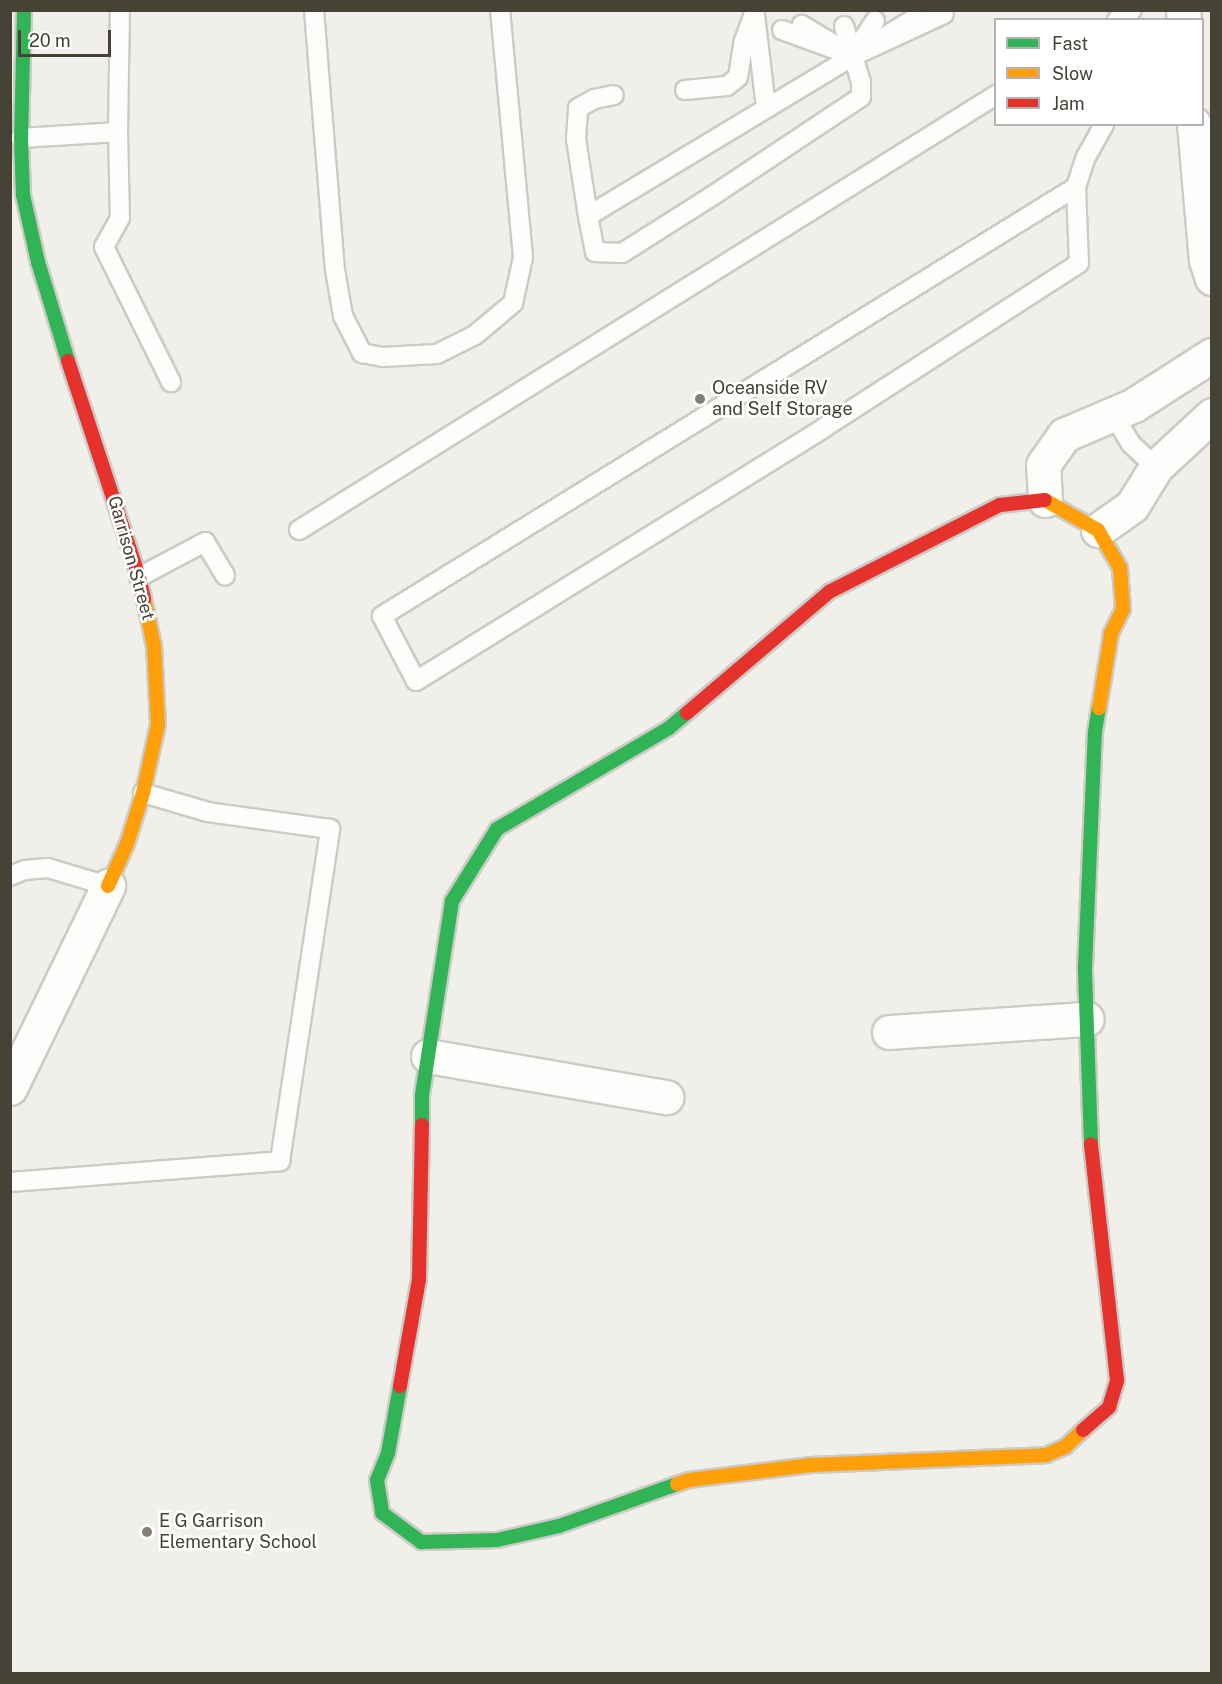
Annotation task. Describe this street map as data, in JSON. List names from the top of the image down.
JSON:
{
  "streets": {
    "street": ["Garrison Street"]
  },
  "places": ["Oceanside RV and Self Storage", "E G Garrison Elementary School"],
  "legend": ["Fast", "Slow", "Jam"],
  "scale_bar": "20 m"
}
